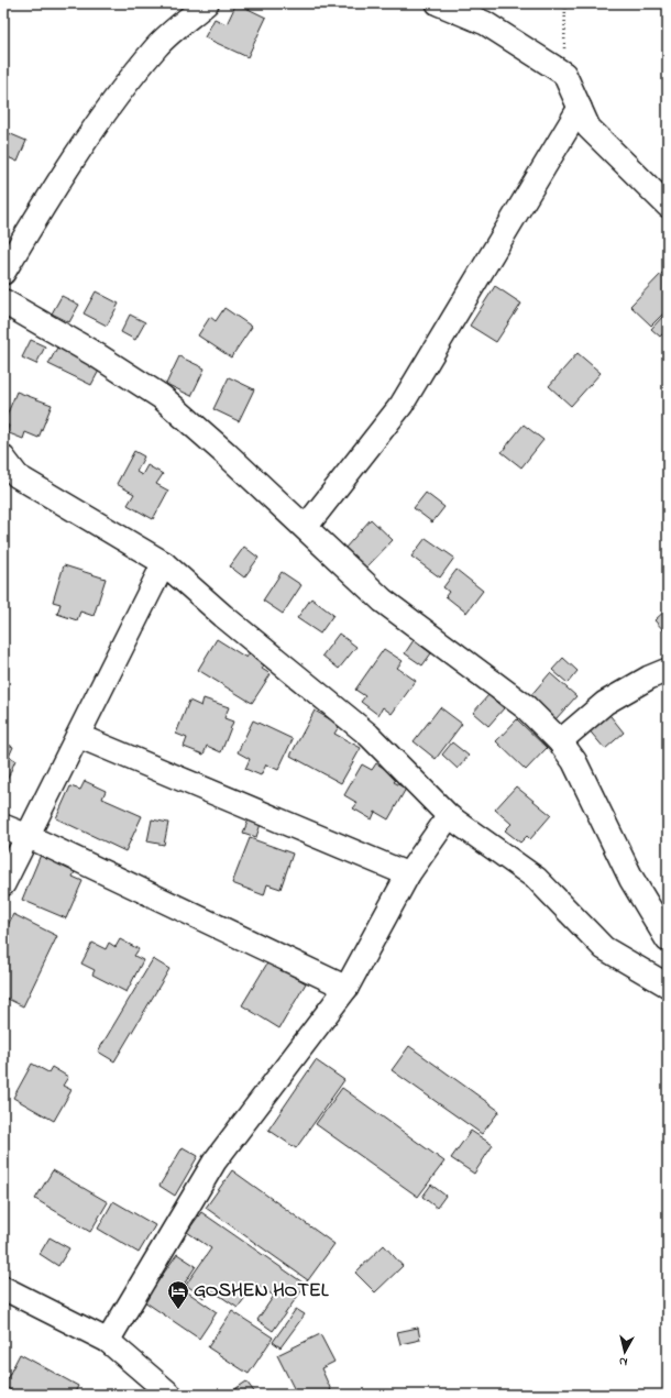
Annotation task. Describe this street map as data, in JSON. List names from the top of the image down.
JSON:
{
  "places": {
    "hotel": ["GOSHEN HOTEL"]
  },
  "north": "bottom"
}
